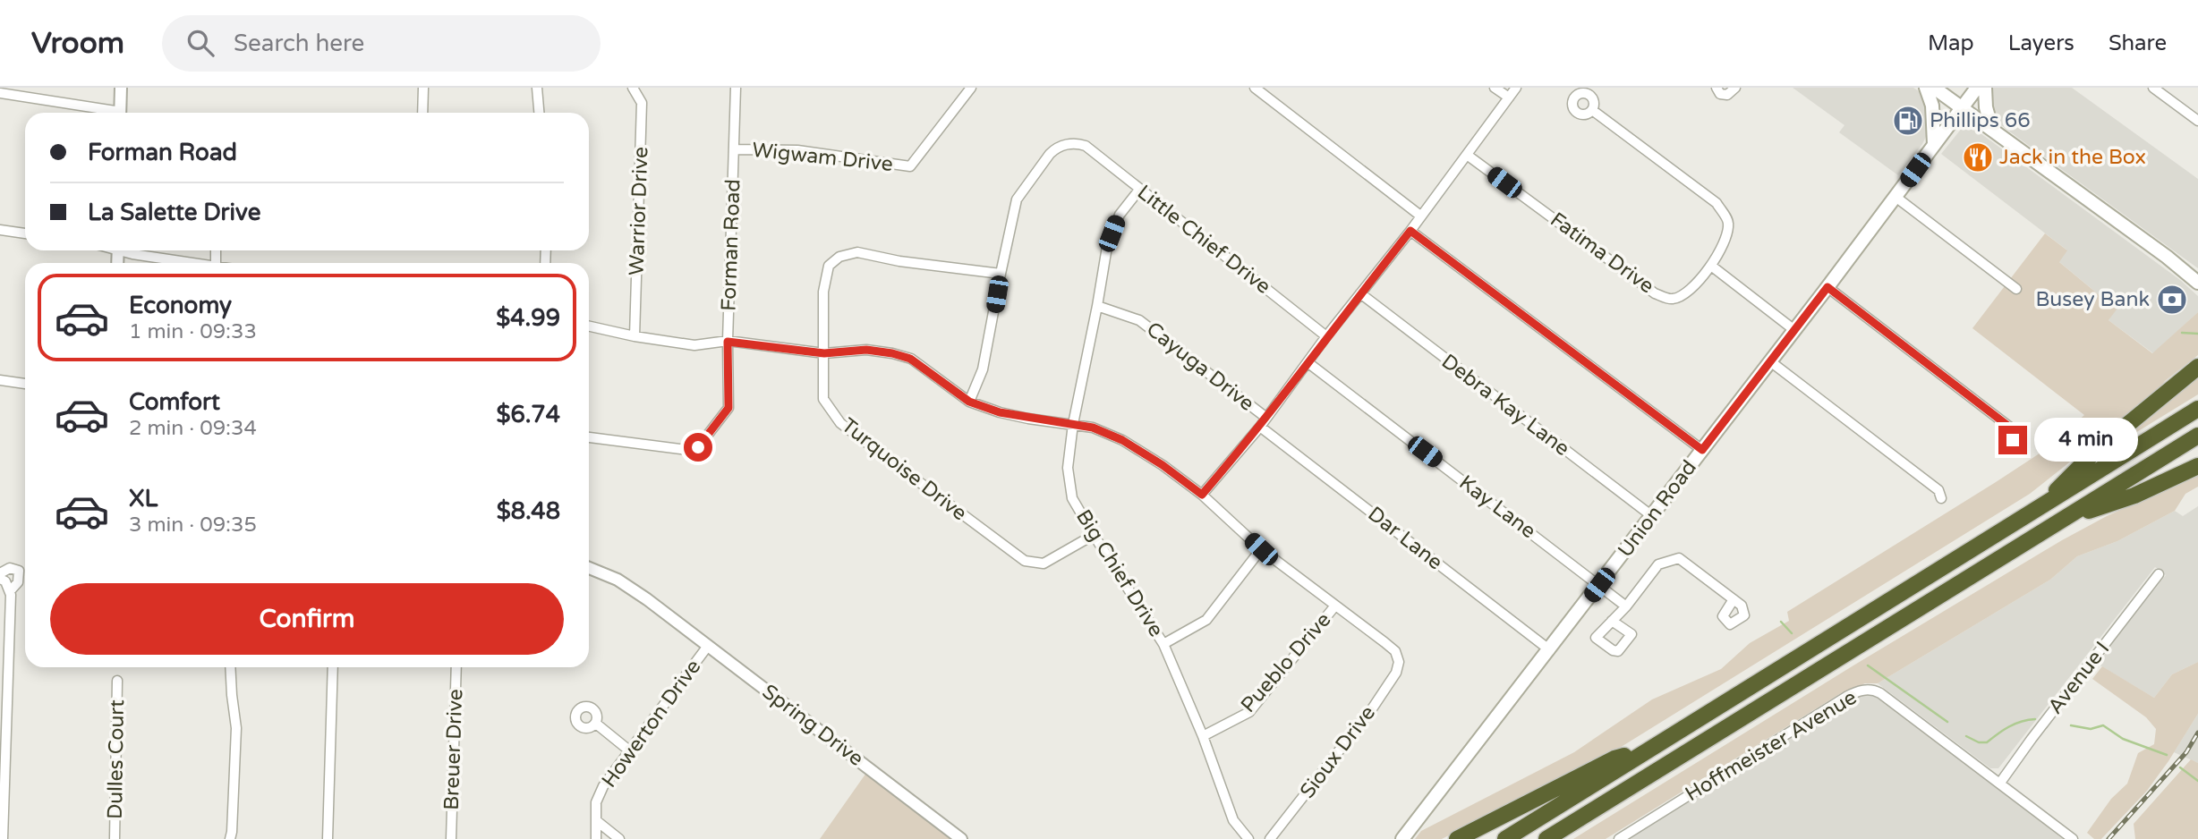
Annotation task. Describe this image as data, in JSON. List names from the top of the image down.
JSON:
{
  "streets": {
    "main road": ["Union Road"],
    "street": [
      "Wigwam Drive",
      "Warrior Drive",
      "Little Chief Drive",
      "Forman Road",
      "Fatima Drive",
      "Cayuga Drive",
      "Debra Kay Lane",
      "Turquoise Drive",
      "Kay Lane",
      "Dar Lane",
      "Big Chief Drive",
      "Pueblo Drive",
      "Avenue I",
      "Howerton Drive",
      "Spring Drive",
      "Hoffmeister Avenue",
      "Breuer Drive",
      "Sioux Drive",
      "Dulles Court"
    ]
  },
  "crossings": [
    ["Wigwam Drive", "Forman Road"],
    ["Little Chief Drive", "Turquoise Drive"],
    ["Little Chief Drive", "Big Chief Drive"],
    ["Cayuga Drive", "Big Chief Drive"],
    ["Debra Kay Lane", "Union Road"],
    ["Turquoise Drive", "Big Chief Drive"],
    ["Kay Lane", "Union Road"],
    ["Union Road", "Dar Lane"],
    ["Big Chief Drive", "Pueblo Drive"],
    ["Pueblo Drive", "Sioux Drive"],
    ["Avenue I", "Hoffmeister Avenue"],
    ["Howerton Drive", "Spring Drive"]
  ],
  "places": {
    "fuel station": ["Phillips 66"],
    "restaurant": ["Jack in the Box"],
    "bank": ["Busey Bank"]
  },
  "page": {
    "header": "Vroom",
    "search": "Search here",
    "nav": ["Map", "Layers", "Share"],
    "banner": ["Forman Road", "La Salette Drive"],
    "list": [
      {
        "name": "Economy",
        "note": "1 min · 09:33",
        "value": "$4.99"
      },
      {
        "name": "Comfort",
        "note": "2 min · 09:34",
        "value": "$6.74"
      },
      {
        "name": "XL",
        "note": "3 min · 09:35",
        "value": "$8.48"
      }
    ],
    "bubble": "4 min",
    "buttons": "Confirm"
  }
}
